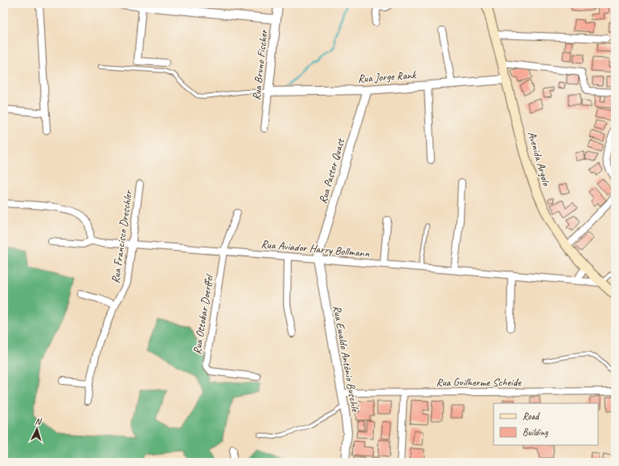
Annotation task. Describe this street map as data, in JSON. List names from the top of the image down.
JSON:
{
  "streets": {
    "main road": ["Avenida Argolo"],
    "street": [
      "Rua Bruno Fischer",
      "Rua Jorge Rank",
      "Rua Pastor Quast",
      "Rua Francisco Dreschler",
      "Rua Aviador Harry Bollmann",
      "Rua Ottokar Doerffel",
      "Rua Ewaldo Antônio Buschle",
      "Rua Guilherme Scheide"
    ]
  },
  "crossings": [
    ["Rua Bruno Fischer", "Rua Jorge Rank"],
    ["Rua Jorge Rank", "Avenida Argolo"],
    ["Rua Jorge Rank", "Rua Pastor Quast"],
    ["Avenida Argolo", "Rua Aviador Harry Bollmann"],
    ["Rua Pastor Quast", "Rua Aviador Harry Bollmann"],
    ["Rua Pastor Quast", "Rua Ewaldo Antônio Buschle"],
    ["Rua Francisco Dreschler", "Rua Aviador Harry Bollmann"],
    ["Rua Aviador Harry Bollmann", "Rua Ottokar Doerffel"],
    ["Rua Aviador Harry Bollmann", "Rua Ewaldo Antônio Buschle"],
    ["Rua Ewaldo Antônio Buschle", "Rua Guilherme Scheide"]
  ],
  "legend": ["Road", "Building"],
  "north": "top"
}
